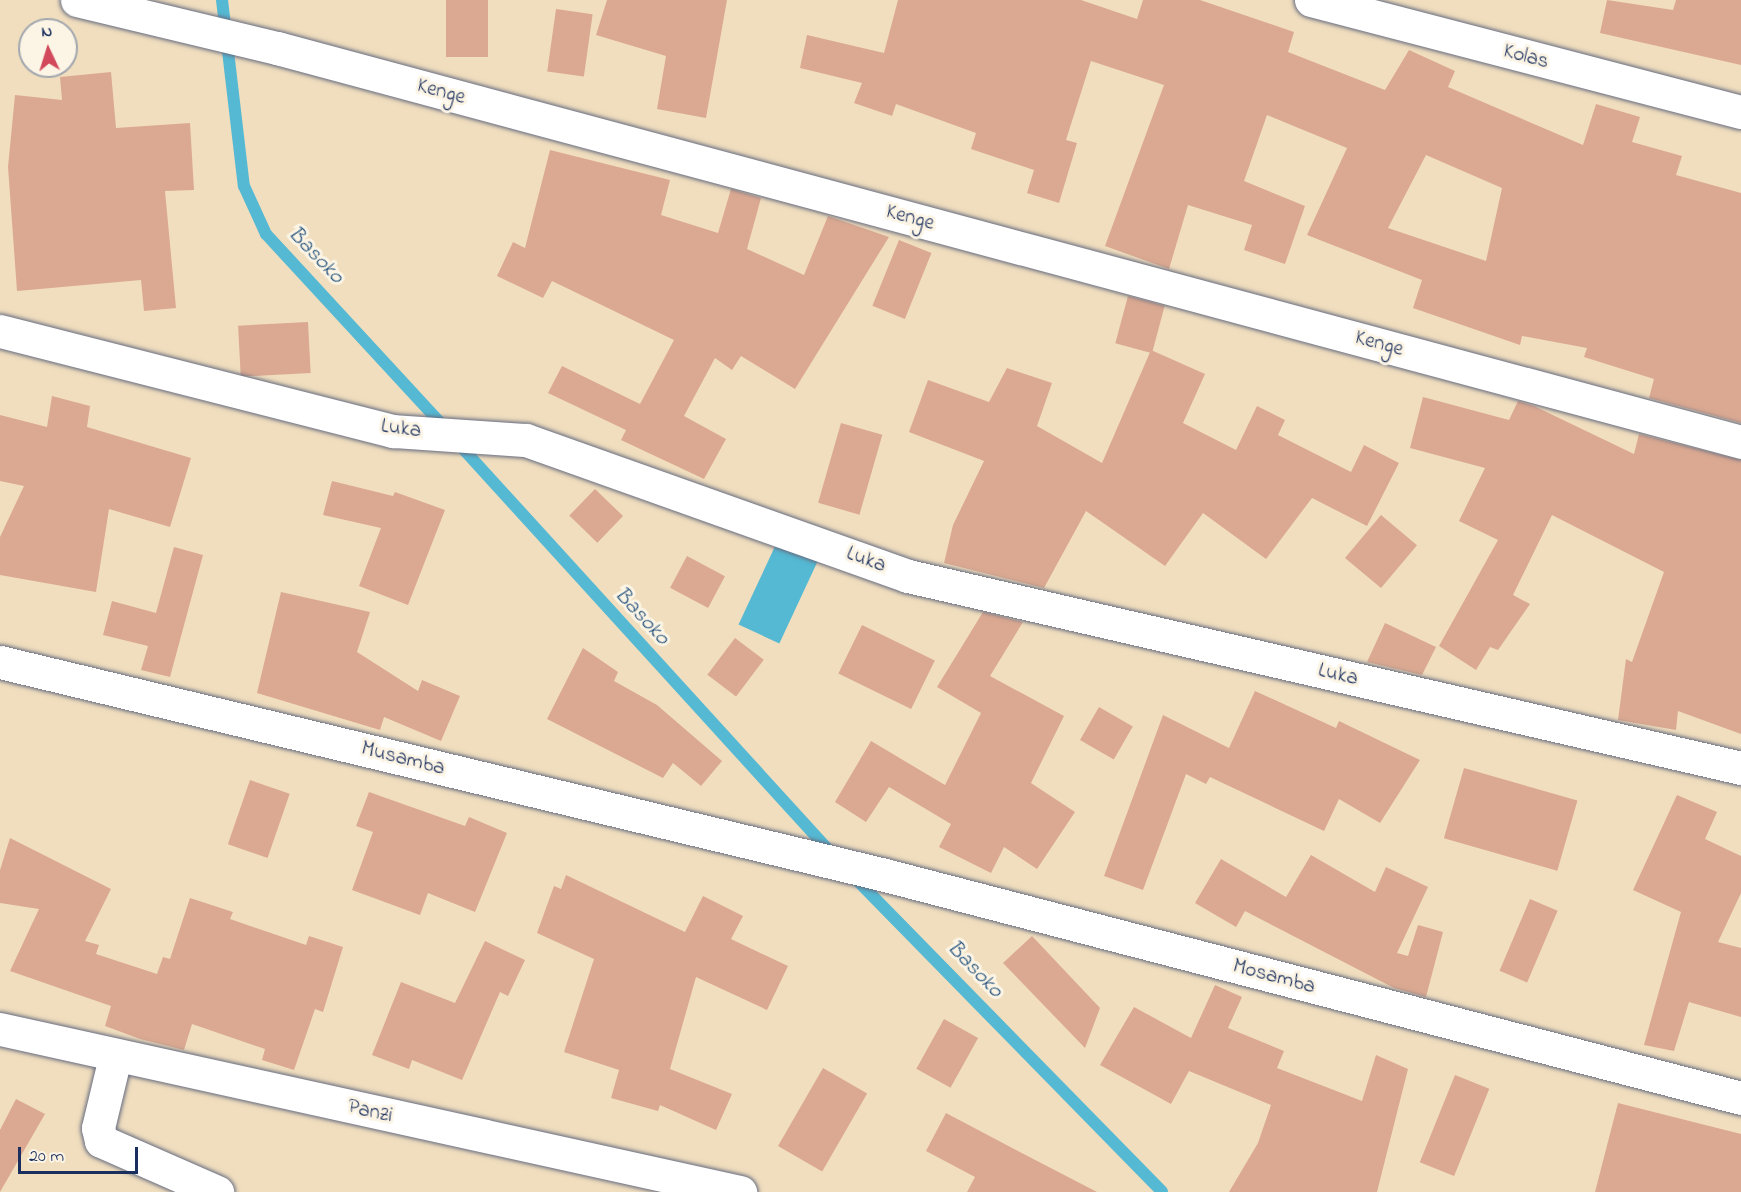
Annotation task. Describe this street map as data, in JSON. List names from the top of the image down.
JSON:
{
  "streets": {
    "street": [
      "Kolas",
      "Kenge",
      "Luka",
      "Musamba",
      "Mosamba",
      "Panzi"
    ]
  },
  "crossings": [
    ["Musamba", "Mosamba"]
  ],
  "water": ["Basoko"],
  "scale_bar": "20 m",
  "north": "top"
}
